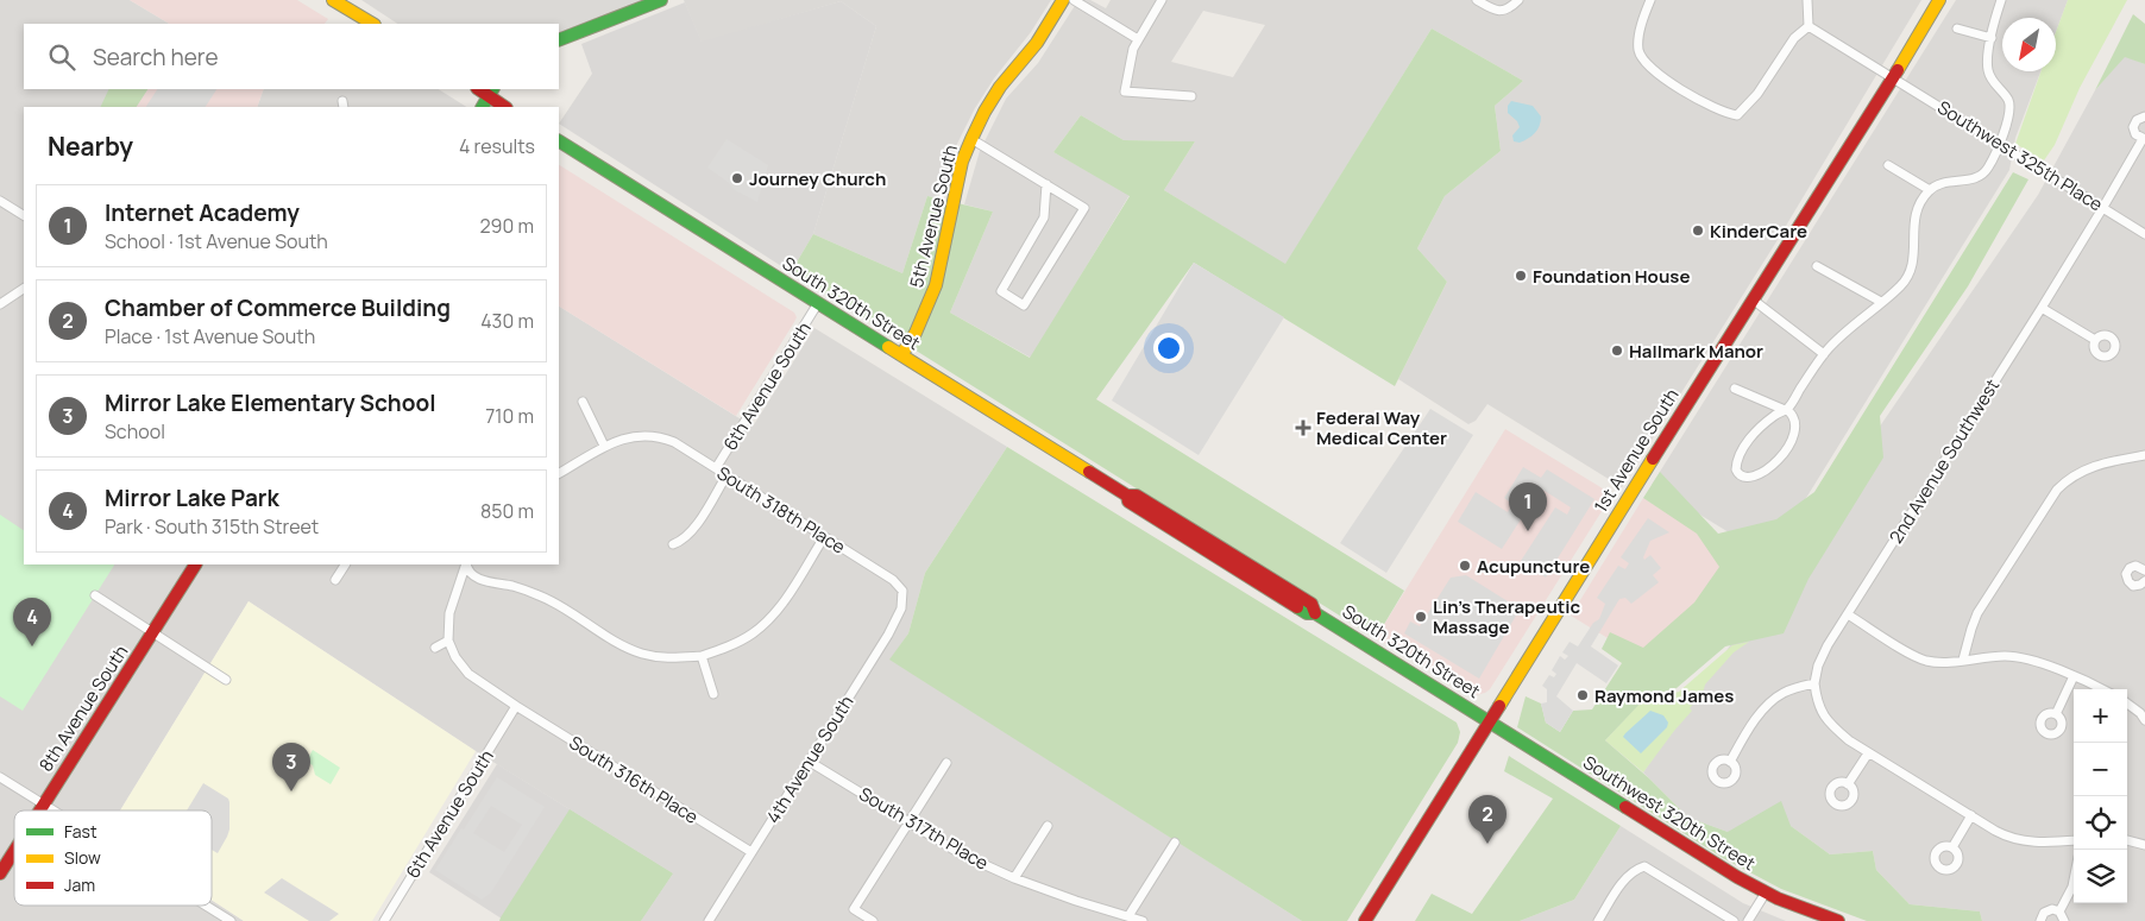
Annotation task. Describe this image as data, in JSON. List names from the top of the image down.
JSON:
{
  "streets": {
    "main road": [
      "5th Avenue South",
      "South 320th Street",
      "1st Avenue South",
      "8th Avenue South",
      "Southwest 320th Street"
    ],
    "street": [
      "Southwest 325th Place",
      "6th Avenue South",
      "2nd Avenue Southwest",
      "South 318th Place",
      "4th Avenue South",
      "South 316th Place",
      "South 317th Place"
    ]
  },
  "crossings": [
    ["Southwest 325th Place", "1st Avenue South"],
    ["Southwest 325th Place", "2nd Avenue Southwest"],
    ["5th Avenue South", "South 320th Street"],
    ["South 320th Street", "6th Avenue South"],
    ["South 320th Street", "1st Avenue South"],
    ["South 320th Street", "Southwest 320th Street"],
    ["6th Avenue South", "South 318th Place"],
    ["6th Avenue South", "South 316th Place"],
    ["1st Avenue South", "Southwest 320th Street"],
    ["South 318th Place", "4th Avenue South"],
    ["4th Avenue South", "South 316th Place"],
    ["4th Avenue South", "South 317th Place"]
  ],
  "places": {
    "other": [
      "Journey Church",
      "KinderCare",
      "Foundation House",
      "Hallmark Manor",
      "Acupuncture",
      "Lin's Therapeutic Massage",
      "Raymond James"
    ],
    "health": ["Federal Way Medical Center"]
  },
  "legend": ["Fast", "Slow", "Jam"],
  "north": "bottom left",
  "page": {
    "search": "Search here",
    "heading": ["Nearby", "4 results"],
    "list": [
      {
        "mark": "1",
        "name": "Internet Academy",
        "note": "School · 1st Avenue South",
        "value": "290 m"
      },
      {
        "mark": "2",
        "name": "Chamber of Commerce Building",
        "note": "Place · 1st Avenue South",
        "value": "430 m"
      },
      {
        "mark": "3",
        "name": "Mirror Lake Elementary School",
        "note": "School",
        "value": "710 m"
      },
      {
        "mark": "4",
        "name": "Mirror Lake Park",
        "note": "Park · South 315th Street",
        "value": "850 m"
      }
    ],
    "pins": [
      "1",
      "4",
      "3",
      "2"
    ],
    "map_buttons": ["+", "−"]
  }
}
